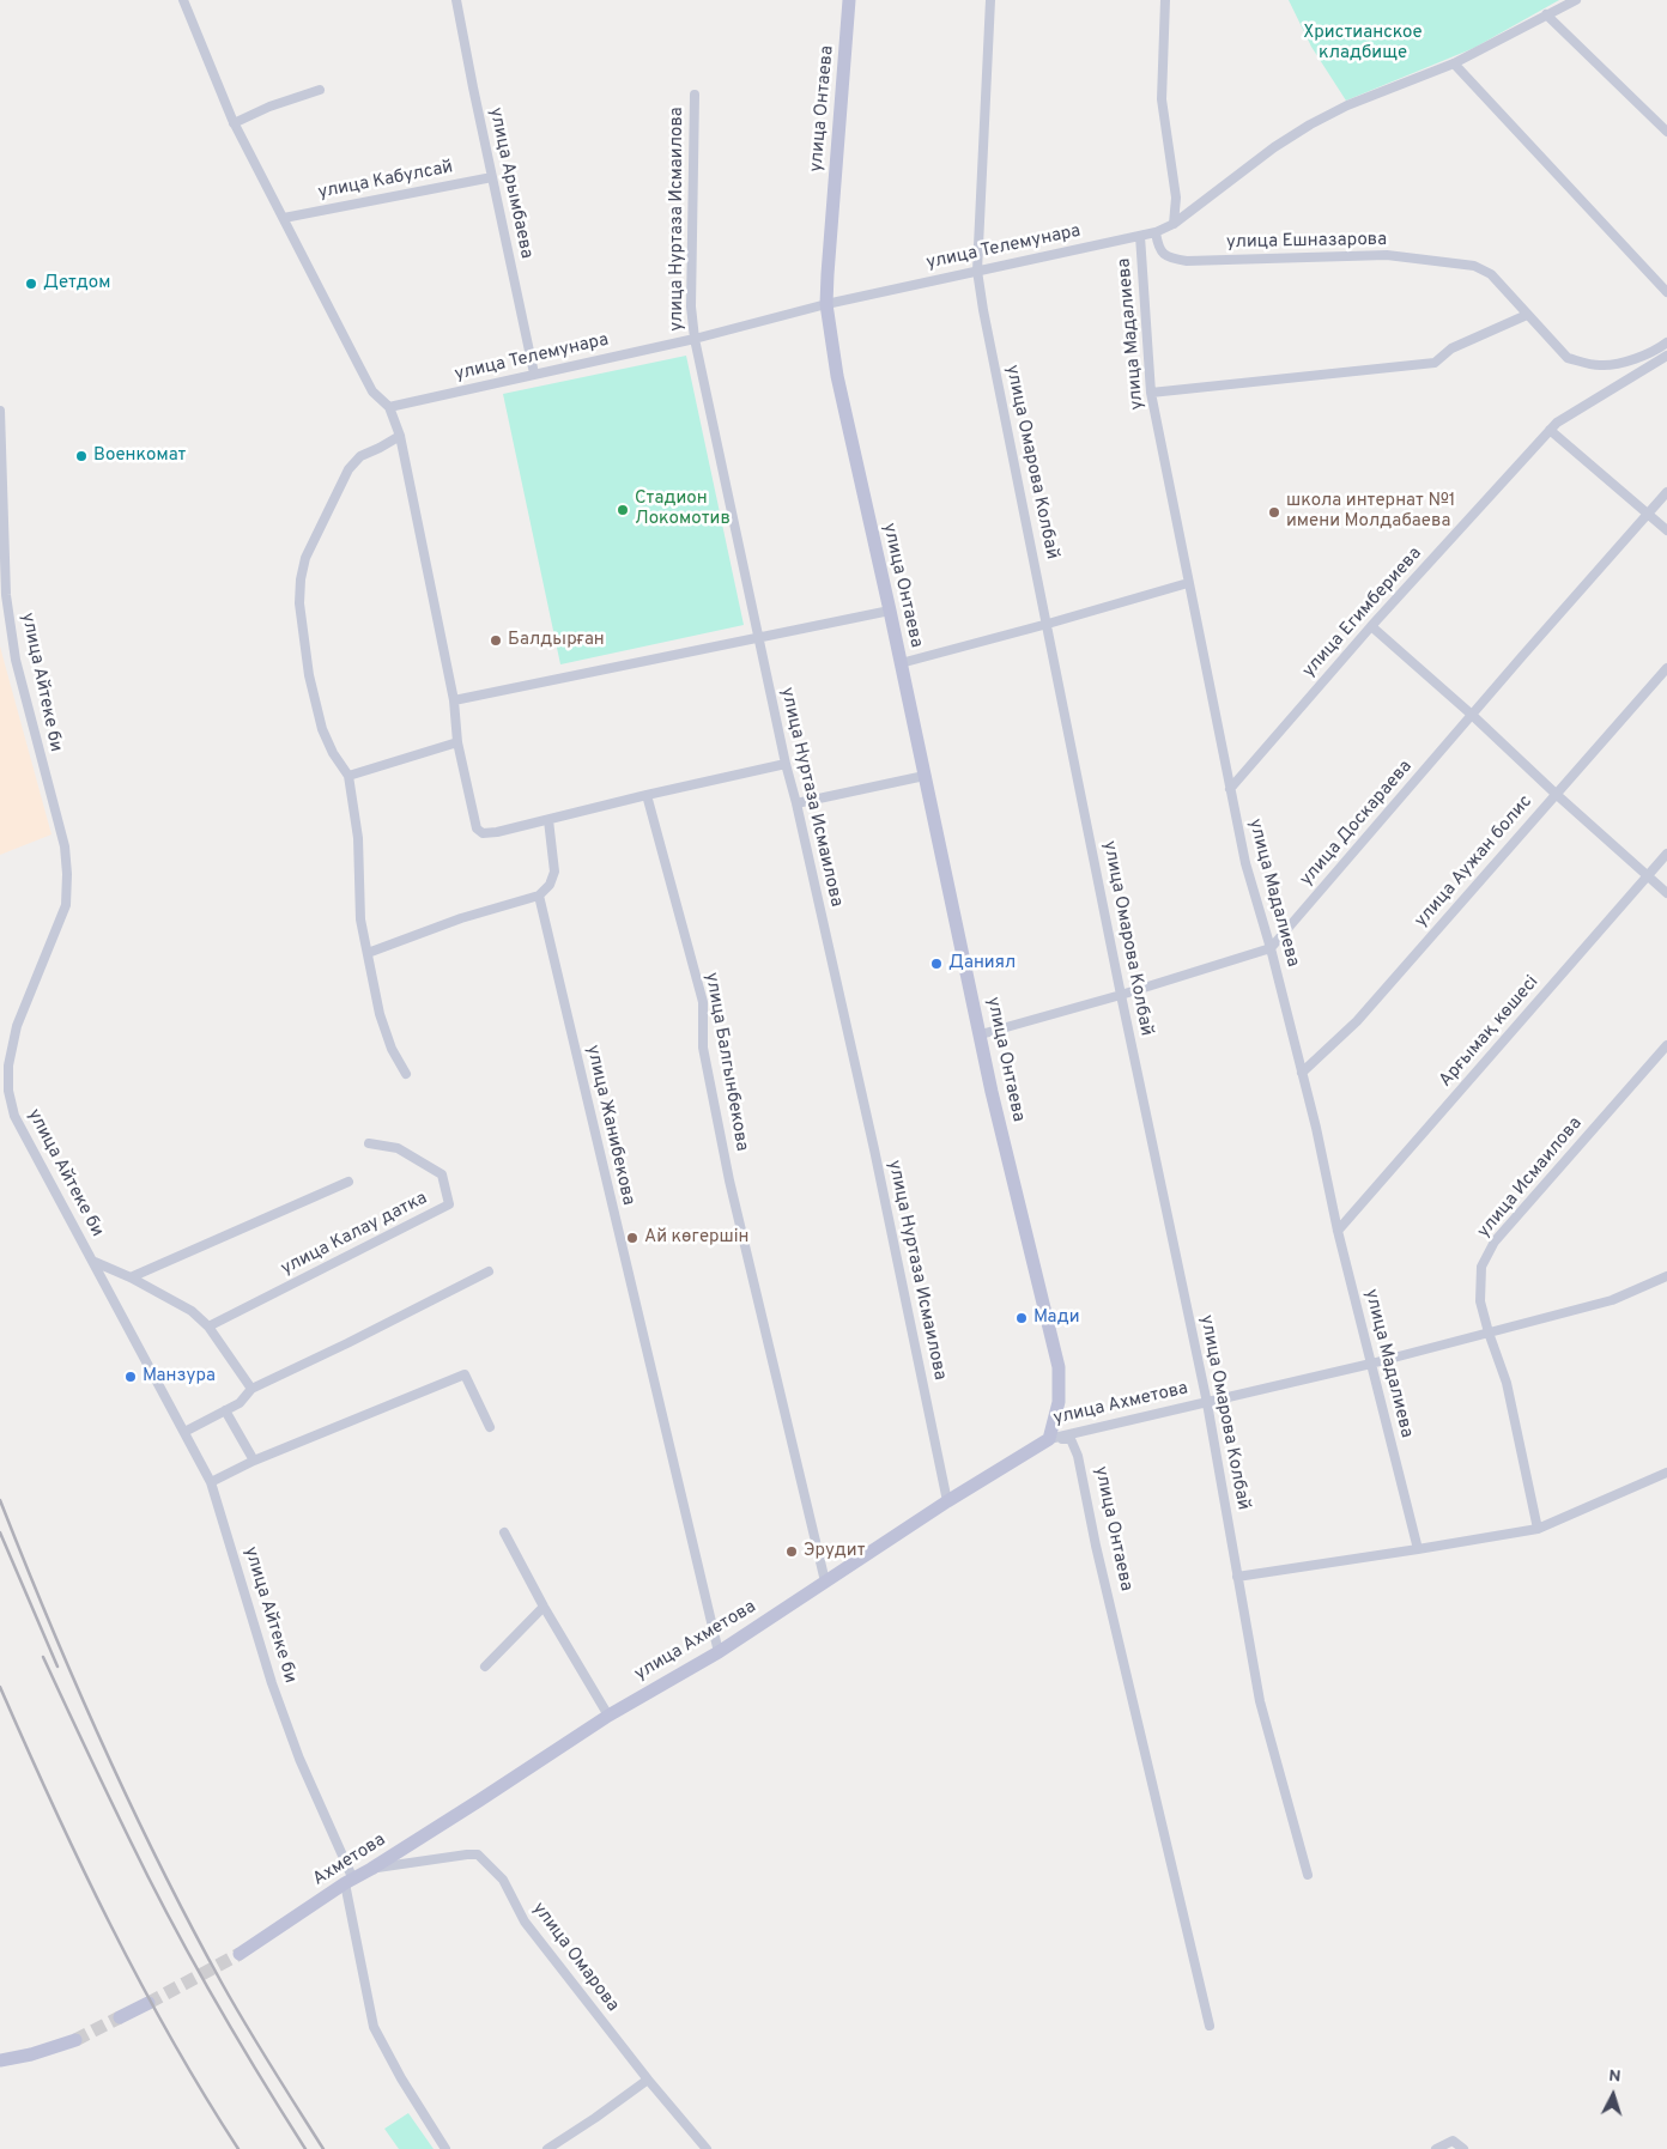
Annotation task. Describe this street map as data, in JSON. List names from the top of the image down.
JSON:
{
  "streets": {
    "main road": ["улица Онтаева", "улица Ахметова", "Ахметова"],
    "street": [
      "улица Кабулсай",
      "улица Арымбаева",
      "улица Нуртаза Исмаилова",
      "улица Ешназарова",
      "улица Телемунара",
      "улица Мадалиева",
      "улица Омарова Колбай",
      "улица Егимбериева",
      "улица Айтеке би",
      "улица Доскараева",
      "улица Аужан болис",
      "Арғымақ көшесі",
      "улица Балгынбекова",
      "улица Жанибекова",
      "улица Исмаилова",
      "улица Калау датка",
      "улица Омарова"
    ]
  },
  "crossings": [
    ["улица Онтаева", "улица Телемунара"],
    ["улица Онтаева", "улица Ахметова"],
    ["улица Кабулсай", "улица Арымбаева"],
    ["улица Арымбаева", "улица Телемунара"],
    ["улица Нуртаза Исмаилова", "улица Телемунара"],
    ["улица Нуртаза Исмаилова", "улица Ахметова"],
    ["улица Ешназарова", "улица Телемунара"],
    ["улица Ешназарова", "улица Егимбериева"],
    ["улица Телемунара", "улица Мадалиева"],
    ["улица Телемунара", "улица Омарова Колбай"],
    ["улица Мадалиева", "улица Егимбериева"],
    ["улица Мадалиева", "улица Доскараева"],
    ["улица Мадалиева", "улица Аужан болис"],
    ["улица Мадалиева", "Арғымақ көшесі"],
    ["улица Мадалиева", "улица Ахметова"],
    ["улица Омарова Колбай", "улица Ахметова"],
    ["улица Айтеке би", "Ахметова"],
    ["улица Балгынбекова", "улица Ахметова"],
    ["улица Жанибекова", "улица Ахметова"],
    ["улица Исмаилова", "улица Ахметова"],
    ["улица Ахметова", "Ахметова"],
    ["Ахметова", "улица Омарова"]
  ],
  "parks": ["Христианское кладбище"],
  "places": [
    "Детдом",
    "Военкомат",
    "Стадион Локомотив",
    "школа интернат №1 имени Молдабаева",
    "Балдырған",
    "Даниял",
    "Ай көгершін",
    "Мади",
    "Манзура",
    "Эрудит"
  ],
  "north": "top"
}
